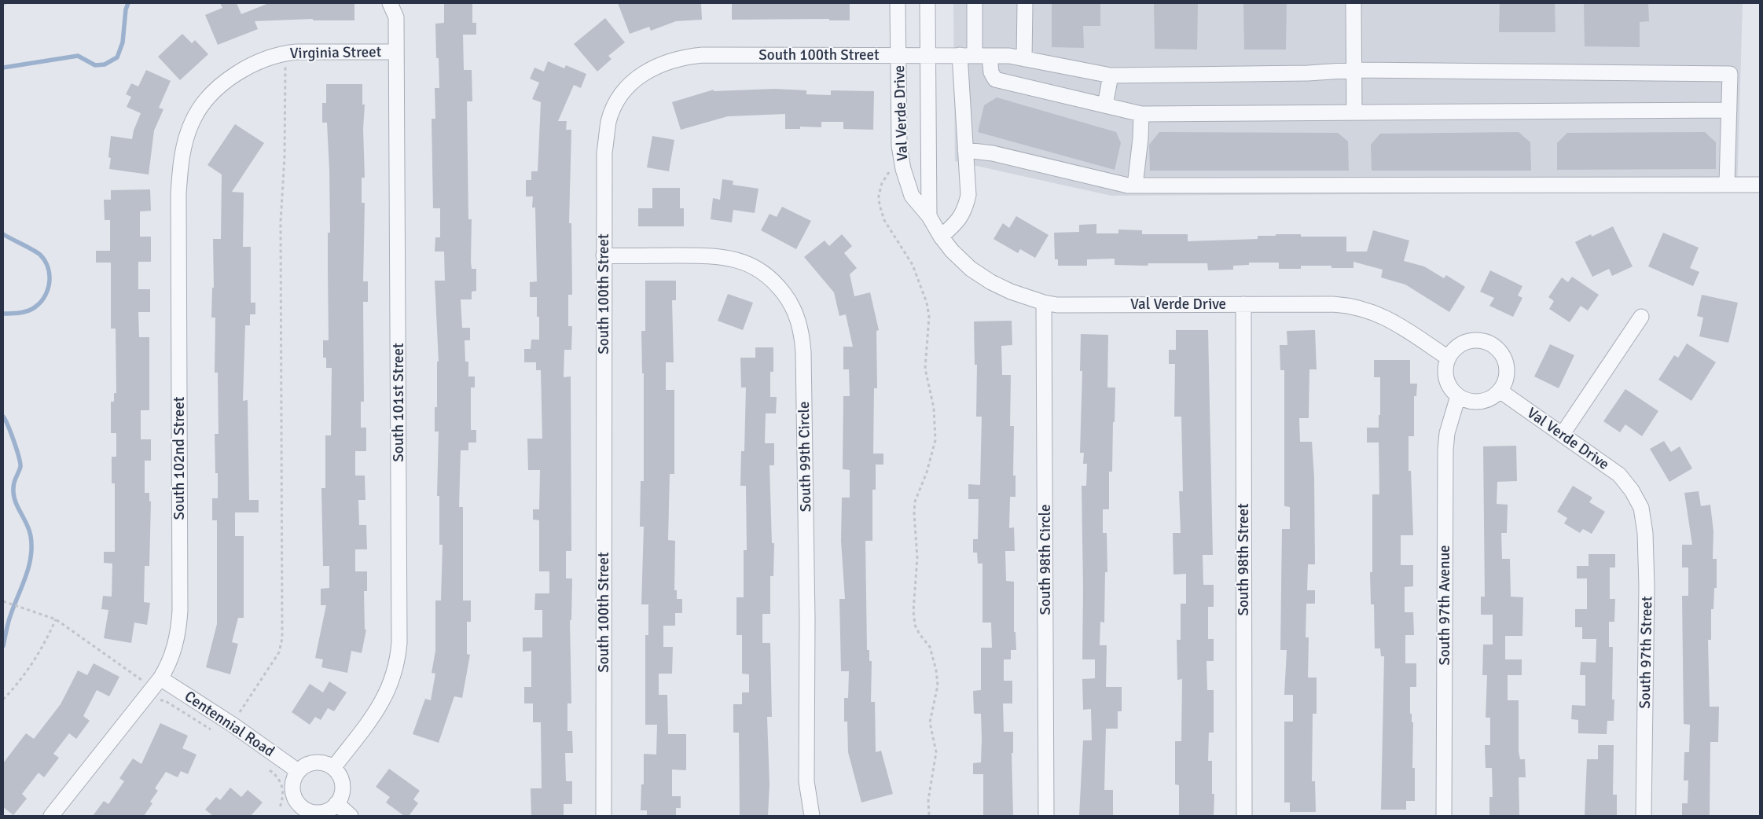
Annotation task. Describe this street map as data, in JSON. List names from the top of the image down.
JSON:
{
  "streets": {
    "street": [
      "Virginia Street",
      "South 100th Street",
      "Val Verde Drive",
      "South 101st Street",
      "South 99th Circle",
      "South 102nd Street",
      "South 98th Circle",
      "South 98th Street",
      "South 97th Avenue",
      "South 97th Street",
      "Centennial Road"
    ]
  },
  "crossings": [
    ["Virginia Street", "South 101st Street"],
    ["Virginia Street", "South 102nd Street"],
    ["South 100th Street", "Val Verde Drive"],
    ["South 100th Street", "South 99th Circle"],
    ["Val Verde Drive", "South 98th Circle"],
    ["Val Verde Drive", "South 98th Street"],
    ["Val Verde Drive", "South 97th Avenue"],
    ["Val Verde Drive", "South 97th Street"],
    ["South 101st Street", "Centennial Road"],
    ["South 102nd Street", "Centennial Road"]
  ]
}
